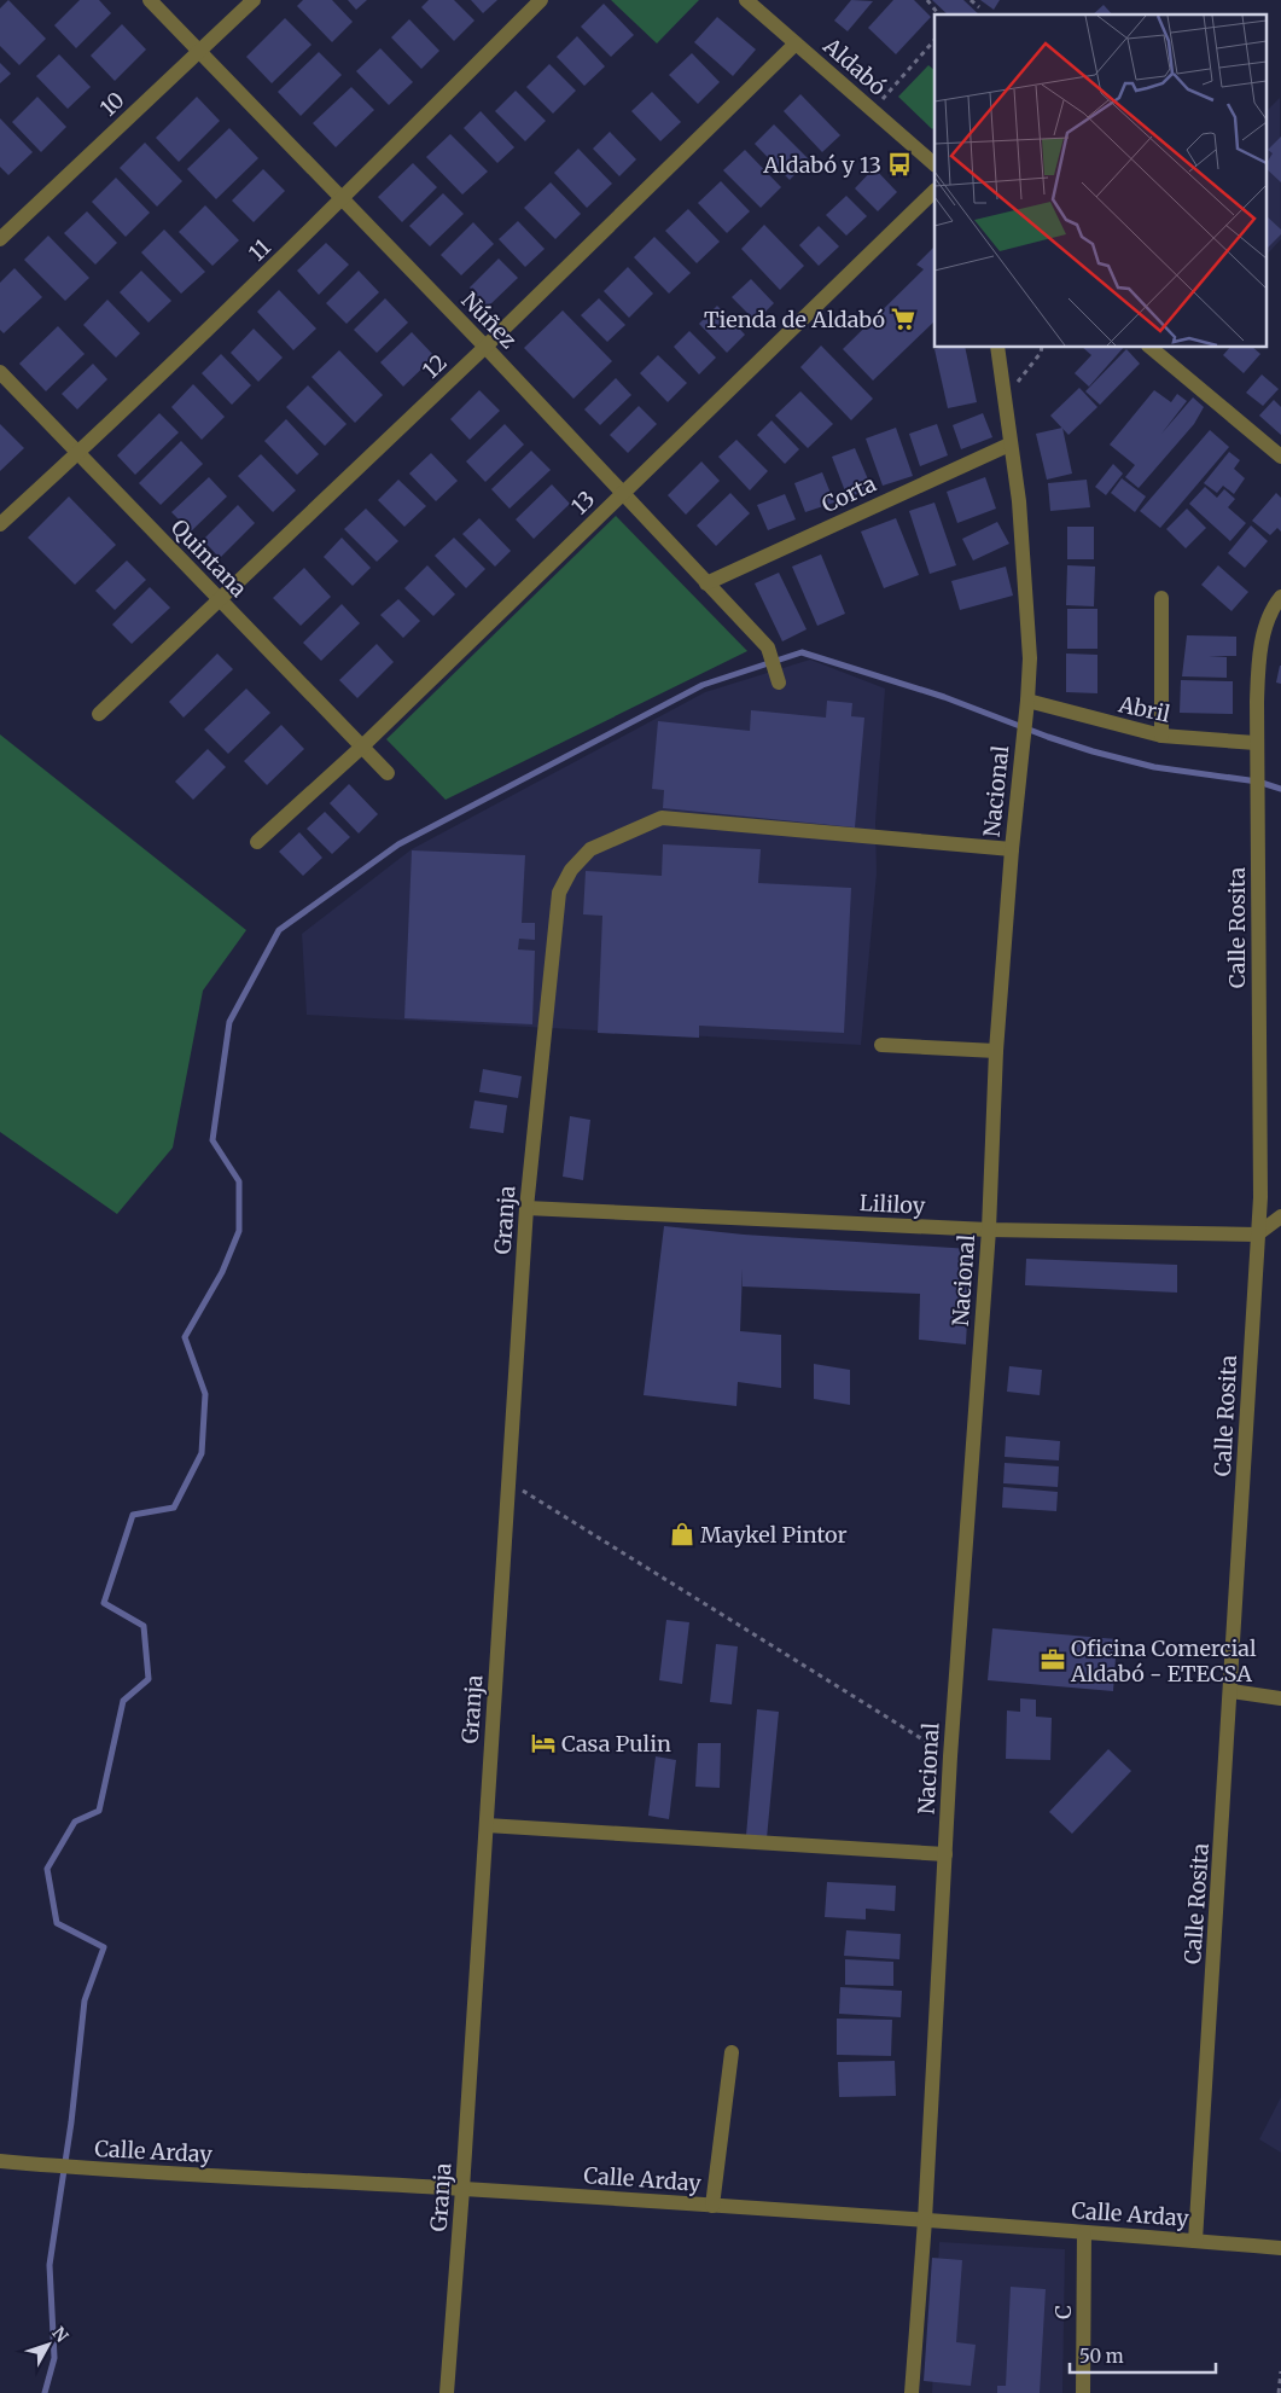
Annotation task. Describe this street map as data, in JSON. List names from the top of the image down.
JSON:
{
  "streets": {
    "street": [
      "Aldabó",
      "10",
      "11",
      "Núñez",
      "12",
      "Corta",
      "13",
      "Quintana",
      "Abril",
      "Nacional",
      "Calle Rosita",
      "Lililoy",
      "Granja",
      "Calle Arday",
      "C"
    ]
  },
  "crossings": [
    ["Aldabó", "12"],
    ["10", "Núñez"],
    ["11", "Núñez"],
    ["11", "Quintana"],
    ["Núñez", "12"],
    ["Núñez", "Corta"],
    ["Núñez", "13"],
    ["12", "Quintana"],
    ["Corta", "Nacional"],
    ["13", "Quintana"],
    ["Abril", "Nacional"],
    ["Abril", "Calle Rosita"],
    ["Nacional", "Lililoy"],
    ["Nacional", "Granja"],
    ["Nacional", "Calle Arday"],
    ["Calle Rosita", "Lililoy"],
    ["Calle Rosita", "Calle Arday"],
    ["Lililoy", "Granja"],
    ["Granja", "Calle Arday"],
    ["Calle Arday", "C"]
  ],
  "places": {
    "bus stop": ["Aldabó y 13"],
    "supermarket": ["Tienda de Aldabó"],
    "shop": ["Maykel Pintor"],
    "office": ["Oficina Comercial Aldabó - ETECSA"],
    "hotel": ["Casa Pulin"]
  },
  "scale_bar": "50 m",
  "north": "top right"
}
